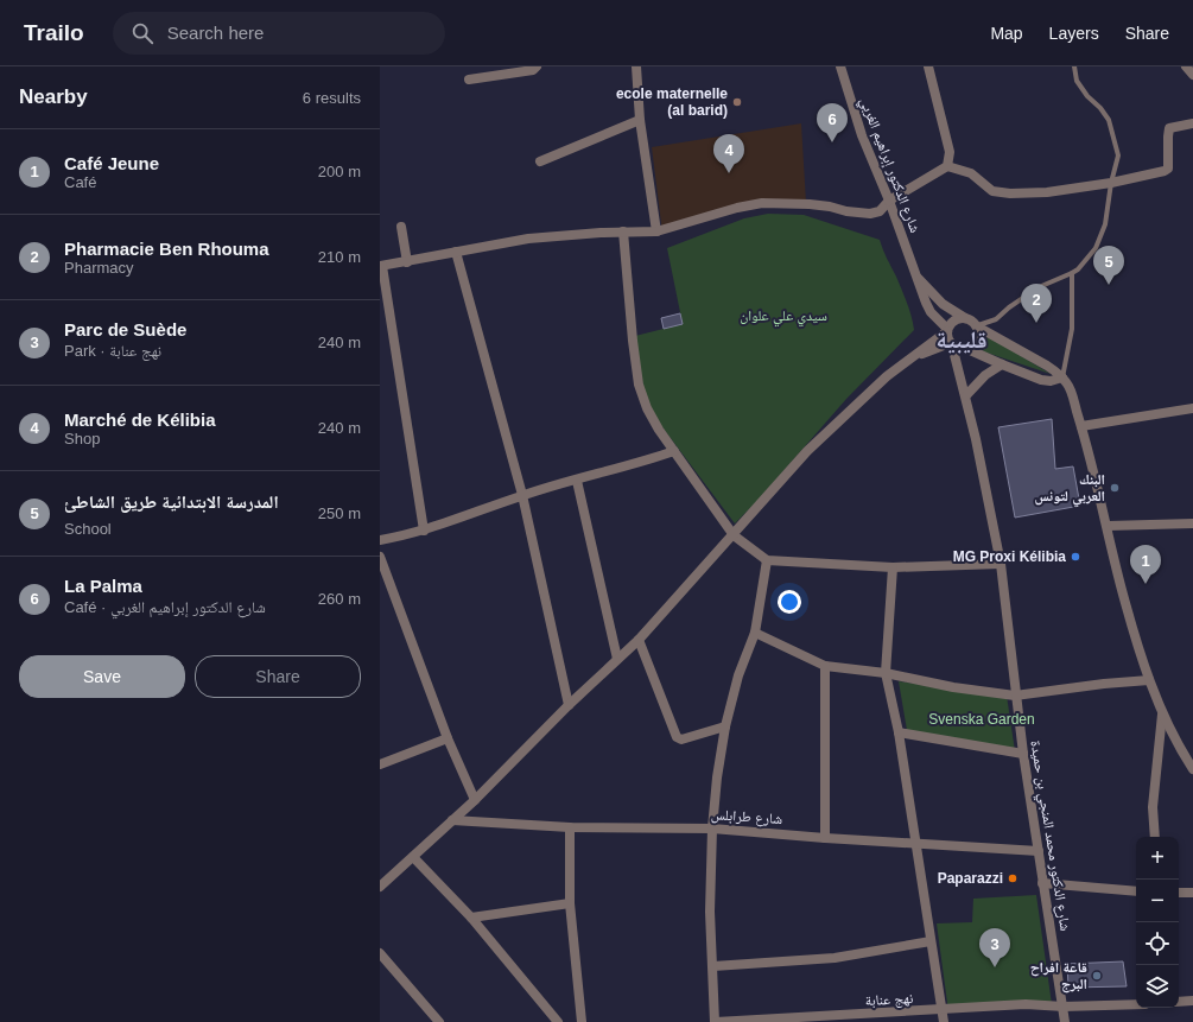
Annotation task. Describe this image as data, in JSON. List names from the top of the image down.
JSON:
{
  "streets": {
    "street": [
      "شارع الدكتور إبراهيم الغربي",
      "شارع طرابلس",
      "شارع الدكتور محمد المنجي بن حميدة",
      "نهج عنابة"
    ]
  },
  "crossings": [
    ["شارع الدكتور إبراهيم الغربي", "شارع الدكتور محمد المنجي بن حميدة"],
    ["شارع طرابلس", "شارع الدكتور محمد المنجي بن حميدة"],
    ["شارع الدكتور محمد المنجي بن حميدة", "نهج عنابة"]
  ],
  "districts": ["قليبية"],
  "parks": ["سيدي علي علوان", "Svenska Garden"],
  "places": [
    "ecole maternelle (al barid)",
    "البنك العربي لتونس",
    "MG Proxi Kélibia",
    "Paparazzi",
    "قاعة افراح البرج"
  ],
  "page": {
    "header": "Trailo",
    "search": "Search here",
    "nav": ["Map", "Layers", "Share"],
    "heading": ["Nearby", "6 results"],
    "pins": [
      "6",
      "4",
      "5",
      "2",
      "1",
      "3"
    ],
    "list": [
      {
        "mark": "1",
        "name": "Café Jeune",
        "note": "Café",
        "value": "200 m"
      },
      {
        "mark": "2",
        "name": "Pharmacie Ben Rhouma",
        "note": "Pharmacy",
        "value": "210 m"
      },
      {
        "mark": "3",
        "name": "Parc de Suède",
        "note": "Park · نهج عنابة",
        "value": "240 m"
      },
      {
        "mark": "4",
        "name": "Marché de Kélibia",
        "note": "Shop",
        "value": "240 m"
      },
      {
        "mark": "5",
        "name": "المدرسة الابتدائية طريق الشاطئ",
        "note": "School",
        "value": "250 m"
      },
      {
        "mark": "6",
        "name": "La Palma",
        "note": "Café · شارع الدكتور إبراهيم الغربي",
        "value": "260 m"
      }
    ],
    "buttons": ["Save", "Share"],
    "map_buttons": ["+", "−"]
  }
}
